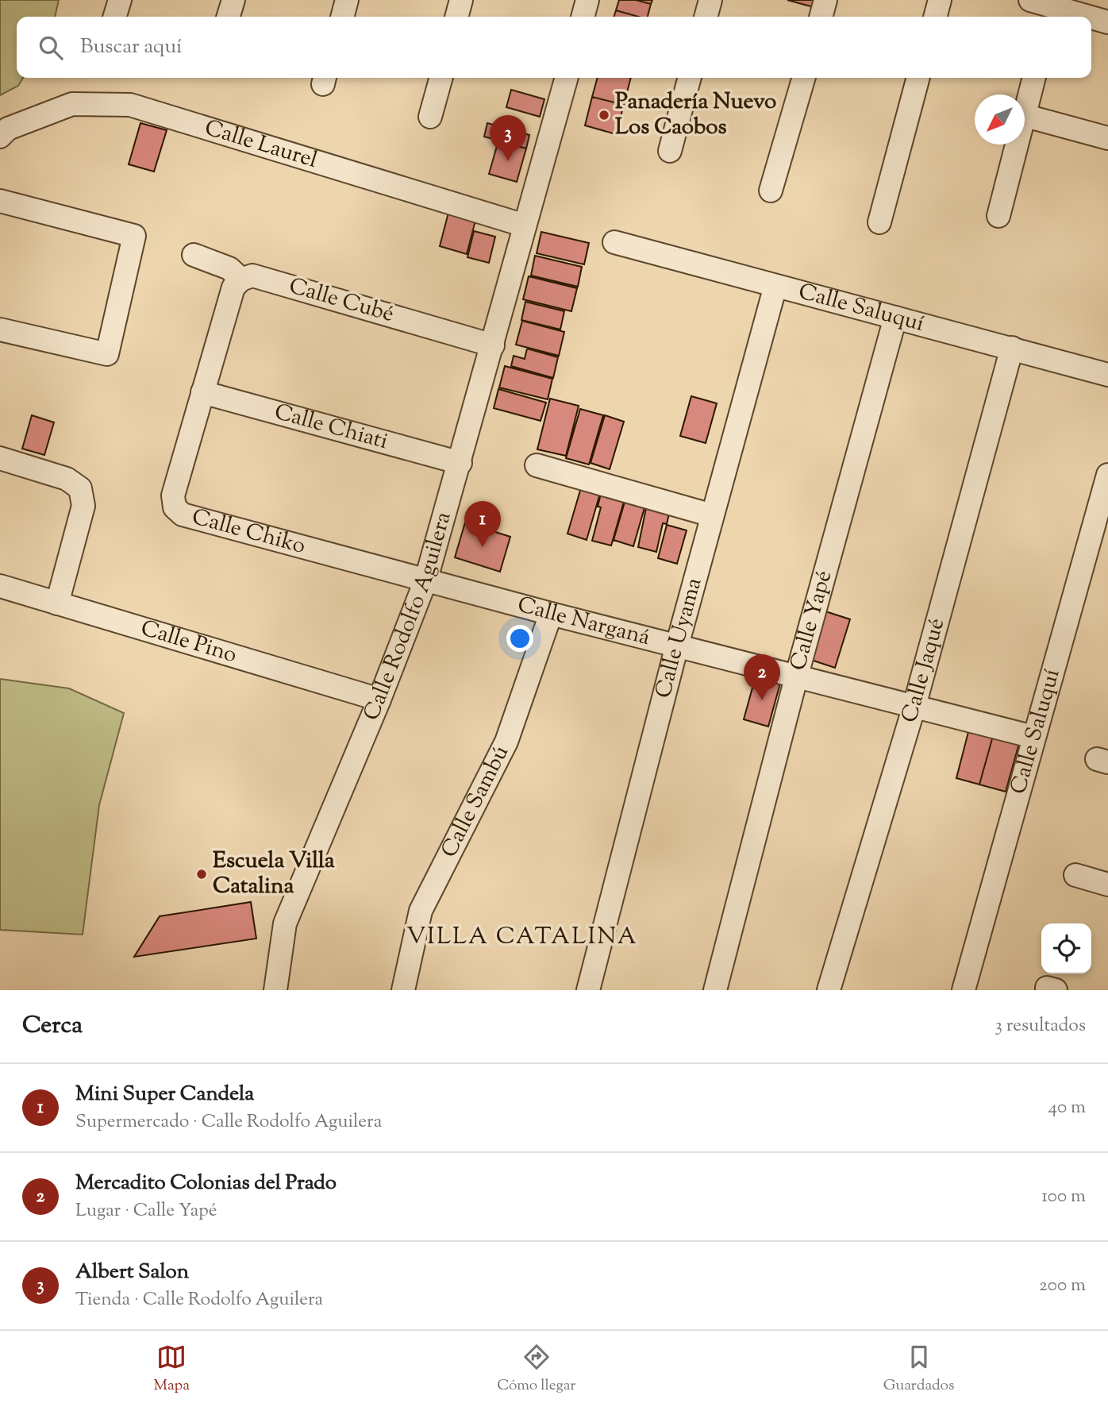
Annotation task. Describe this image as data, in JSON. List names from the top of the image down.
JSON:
{
  "streets": {
    "street": [
      "Calle Laurel",
      "Calle Cubé",
      "Calle Saluquí",
      "Calle Chiati",
      "Calle Chiko",
      "Calle Rodolfo Aguilera",
      "Calle Yapé",
      "Calle Narganá",
      "Calle Uyama",
      "Calle Pino",
      "Calle Jaqué",
      "Calle Sambú"
    ]
  },
  "crossings": [
    ["Calle Laurel", "Calle Rodolfo Aguilera"],
    ["Calle Cubé", "Calle Chiko"],
    ["Calle Cubé", "Calle Rodolfo Aguilera"],
    ["Calle Saluquí", "Calle Yapé"],
    ["Calle Saluquí", "Calle Narganá"],
    ["Calle Saluquí", "Calle Uyama"],
    ["Calle Saluquí", "Calle Jaqué"],
    ["Calle Chiati", "Calle Chiko"],
    ["Calle Chiati", "Calle Rodolfo Aguilera"],
    ["Calle Chiko", "Calle Rodolfo Aguilera"],
    ["Calle Chiko", "Calle Narganá"],
    ["Calle Rodolfo Aguilera", "Calle Narganá"],
    ["Calle Rodolfo Aguilera", "Calle Pino"],
    ["Calle Yapé", "Calle Narganá"],
    ["Calle Narganá", "Calle Uyama"],
    ["Calle Narganá", "Calle Jaqué"],
    ["Calle Narganá", "Calle Sambú"]
  ],
  "districts": ["VILLA CATALINA"],
  "places": ["Panadería Nuevo Los Caobos", "Escuela Villa Catalina"],
  "north": "bottom left",
  "page": {
    "search": "Buscar aquí",
    "pins": ["3", "1", "2"],
    "heading": ["Cerca", "3 resultados"],
    "list": [
      {
        "mark": "1",
        "name": "Mini Super Candela",
        "note": "Supermercado · Calle Rodolfo Aguilera",
        "value": "40 m"
      },
      {
        "mark": "2",
        "name": "Mercadito Colonias del Prado",
        "note": "Lugar · Calle Yapé",
        "value": "100 m"
      },
      {
        "mark": "3",
        "name": "Albert Salon",
        "note": "Tienda · Calle Rodolfo Aguilera",
        "value": "200 m"
      }
    ],
    "nav": ["Mapa", "Cómo llegar", "Guardados"]
  }
}
